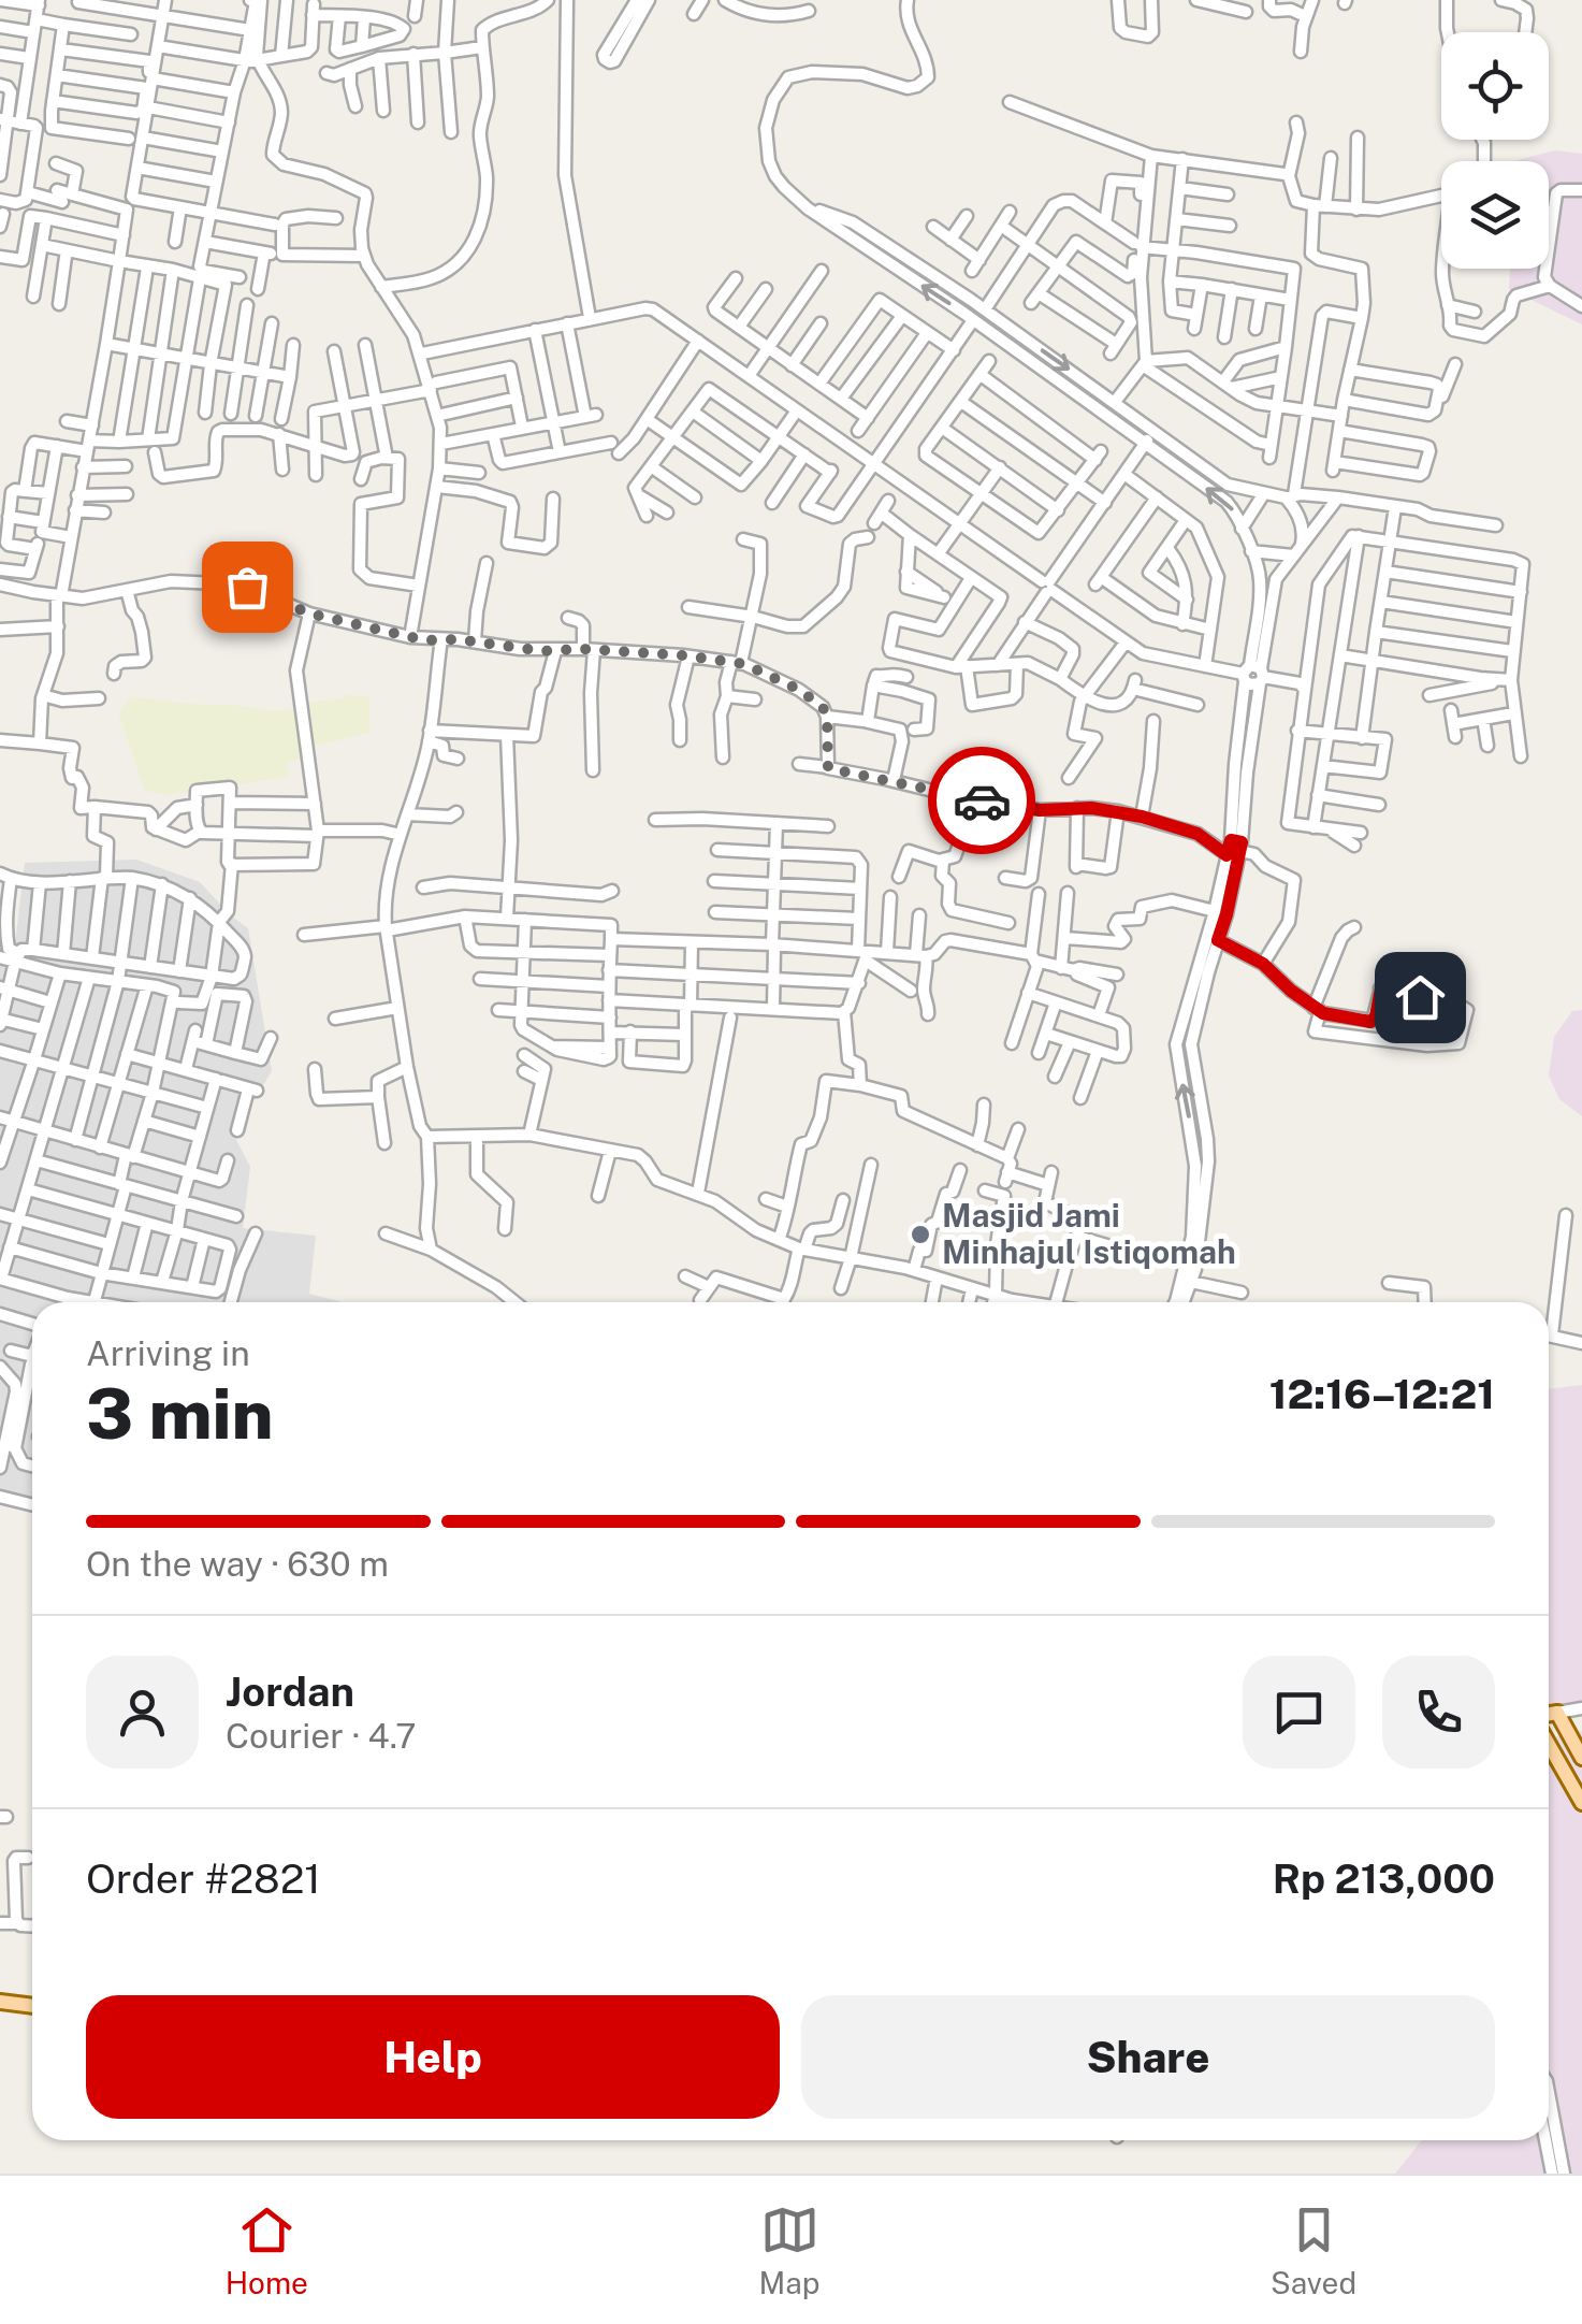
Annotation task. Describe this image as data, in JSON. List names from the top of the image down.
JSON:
{
  "places": ["Masjid Jami Minhajul Istiqomah"],
  "page": {
    "heading": ["3 min", "Arriving in", "12:16–12:21"],
    "panel": [
      "Jordan",
      "Courier · 4.7",
      "Order #2821",
      "Rp 213,000"
    ],
    "bar": "On the way · 630 m",
    "buttons": ["Help", "Share"],
    "tabs": ["Home", "Map", "Saved"]
  }
}
